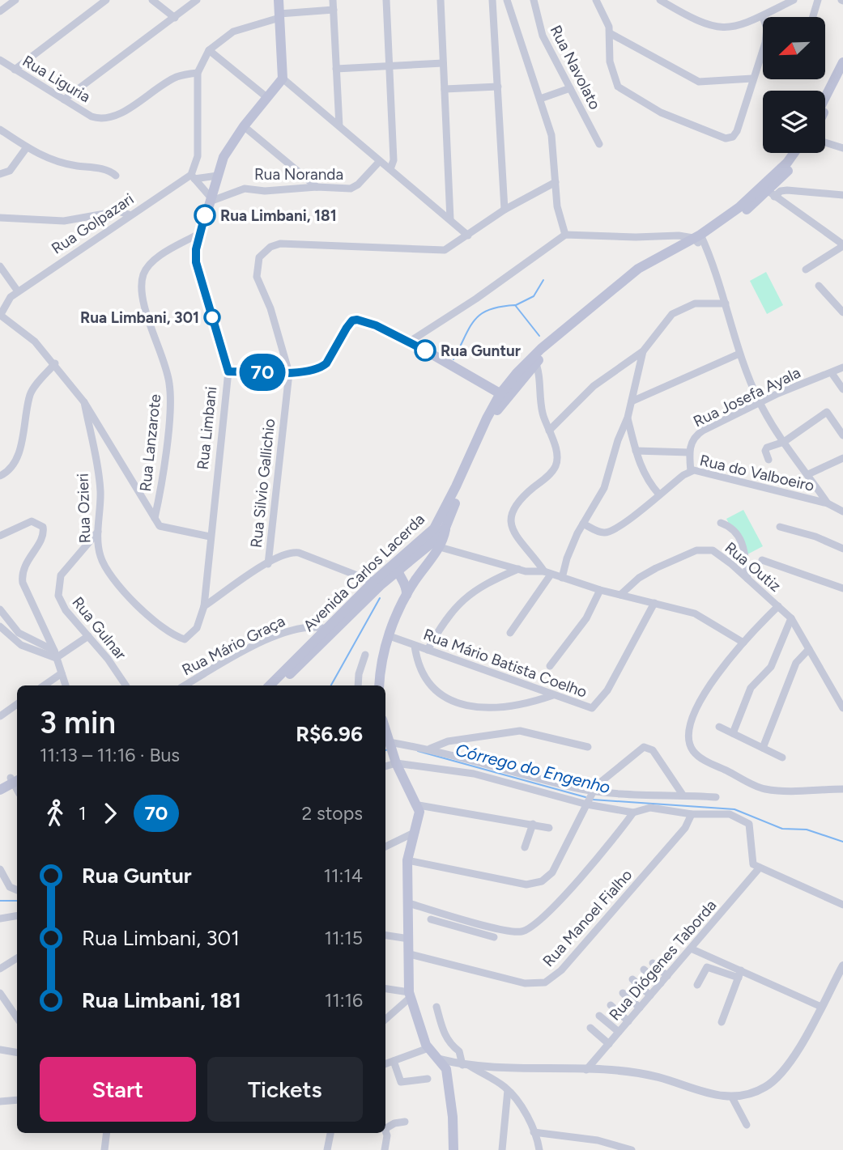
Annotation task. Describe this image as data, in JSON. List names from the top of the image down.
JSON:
{
  "streets": {
    "main road": ["Rua Limbani", "Avenida Carlos Lacerda"],
    "street": [
      "Rua Navolato",
      "Rua Liguria",
      "Rua Noranda",
      "Rua Golpazari",
      "Rua Josefa Ayala",
      "Rua Lanzarote",
      "Rua do Valboeiro",
      "Rua Silvio Gallichio",
      "Rua Ozieri",
      "Rua Outiz",
      "Rua Gulnar",
      "Rua Mário Graça",
      "Rua Mário Batista Coelho",
      "Rua Manoel Fialho",
      "Rua Diógenes Taborda"
    ]
  },
  "crossings": [
    ["Rua Noranda", "Rua Limbani"],
    ["Rua Limbani", "Rua Lanzarote"],
    ["Rua Limbani", "Rua Ozieri"],
    ["Rua Ozieri", "Rua Gulnar"],
    ["Avenida Carlos Lacerda", "Rua Mário Graça"]
  ],
  "water": ["Córrego do Engenho"],
  "places": ["Rua Limbani, 181", "Rua Limbani, 301", "Rua Guntur"],
  "lines": ["bus line 70"],
  "north": "bottom left",
  "page": {
    "on_map": "70",
    "heading": ["3 min", "11:13 – 11:16 · Bus", "R$6.96"],
    "legs": ["1", "70", "2 stops"],
    "list": [
      {
        "name": "Rua Guntur",
        "value": "11:14"
      },
      {
        "name": "Rua Limbani, 301",
        "value": "11:15"
      },
      {
        "name": "Rua Limbani, 181",
        "value": "11:16"
      }
    ],
    "buttons": ["Start", "Tickets"]
  }
}
